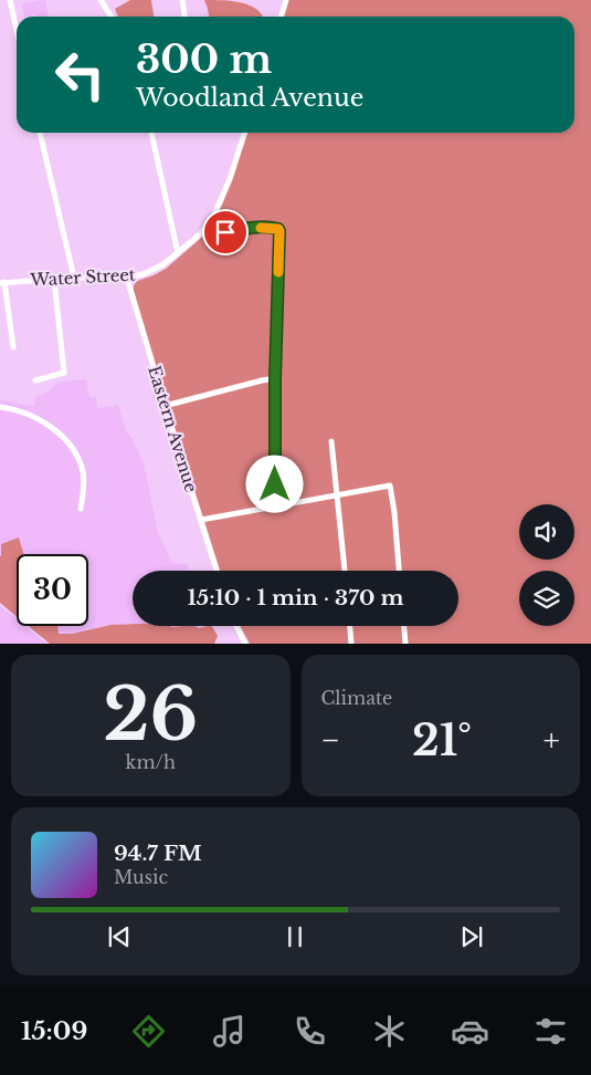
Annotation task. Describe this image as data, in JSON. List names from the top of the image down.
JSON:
{
  "streets": {
    "street": ["Water Street", "Eastern Avenue"]
  },
  "crossings": [
    ["Water Street", "Eastern Avenue"]
  ],
  "page": {
    "turn": ["300 m", "Woodland Avenue"],
    "limit": "30",
    "trip": "15:10 · 1 min · 370 m",
    "tile": [
      ["26", "km/h"],
      "Climate"
    ],
    "heat": ["−", "21°", "+"],
    "song": ["94.7 FM", "Music"],
    "tabs": "15:09"
  }
}
